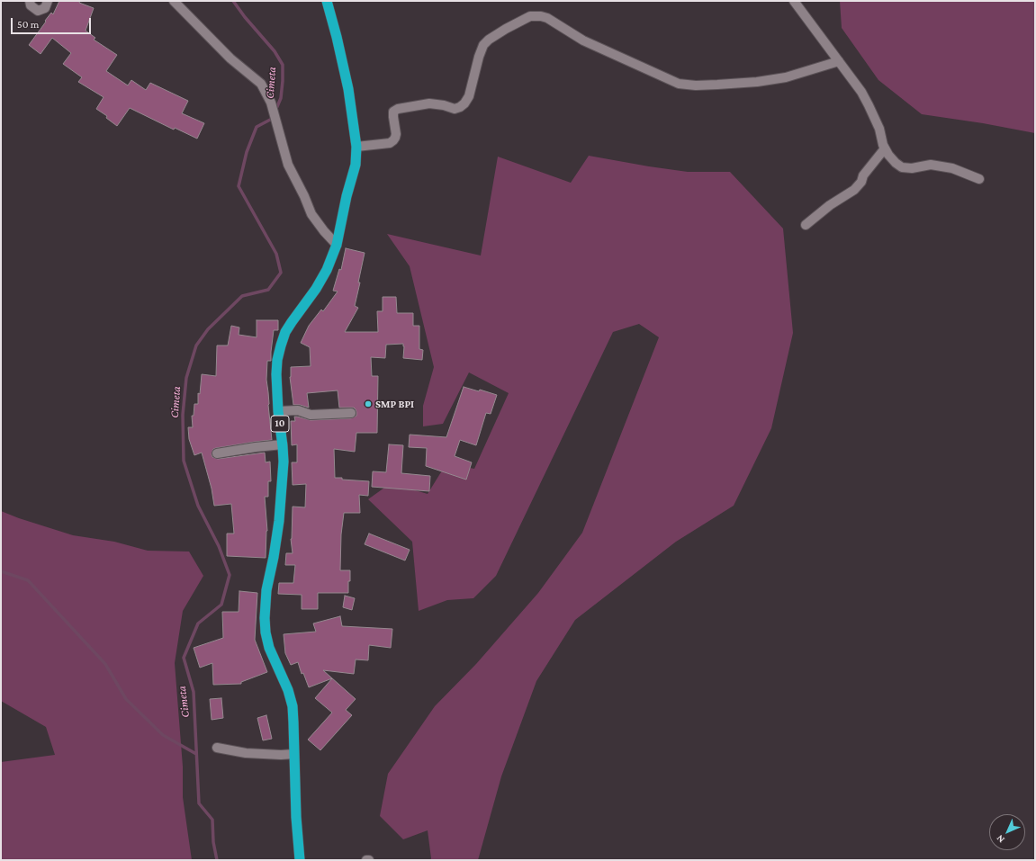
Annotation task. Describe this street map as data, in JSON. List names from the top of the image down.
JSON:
{
  "streets": {
    "highway": ["10"]
  },
  "water": ["Cimeta"],
  "places": ["SMP BPI"],
  "scale_bar": "50 m",
  "north": "bottom left"
}
